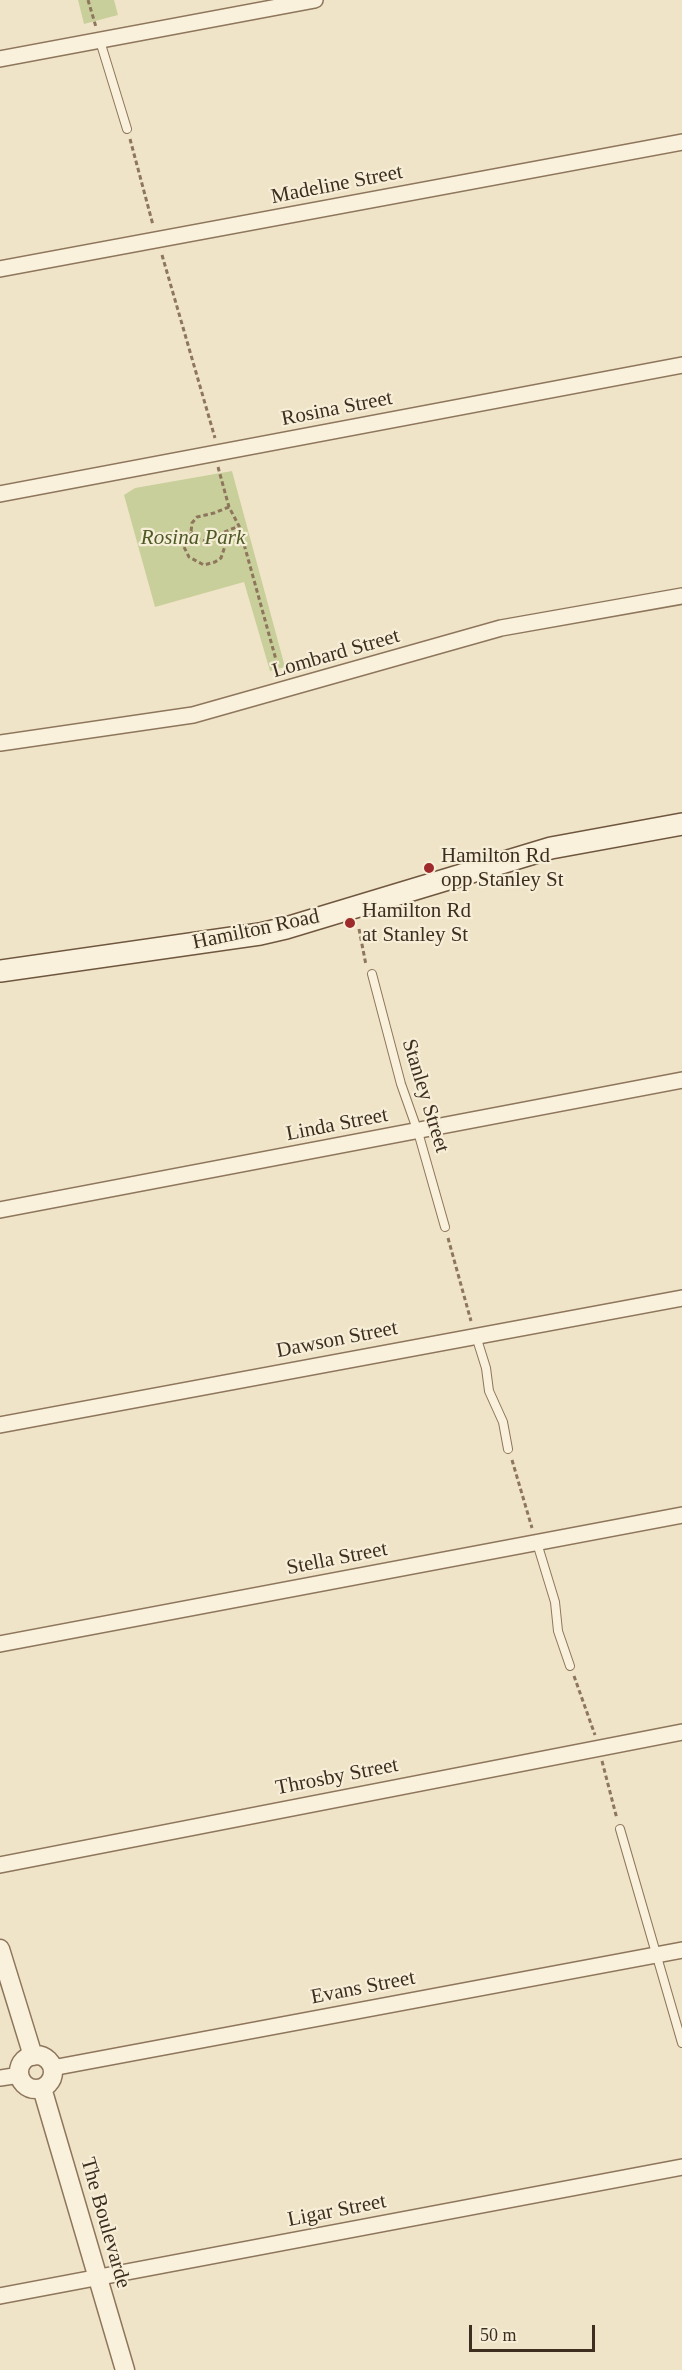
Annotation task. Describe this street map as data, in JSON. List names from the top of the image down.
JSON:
{
  "streets": {
    "main road": ["Hamilton Road"],
    "street": [
      "Madeline Street",
      "Rosina Street",
      "Lombard Street",
      "Linda Street",
      "Dawson Street",
      "Stella Street",
      "Throsby Street",
      "Evans Street",
      "Ligar Street",
      "The Boulevarde"
    ],
    "lane": ["Stanley Street"]
  },
  "crossings": [
    ["Stanley Street", "Linda Street"],
    ["Evans Street", "The Boulevarde"],
    ["Ligar Street", "The Boulevarde"]
  ],
  "parks": ["Rosina Park"],
  "places": ["Hamilton Rd opp Stanley St", "Hamilton Rd at Stanley St"],
  "scale_bar": "50 m"
}
